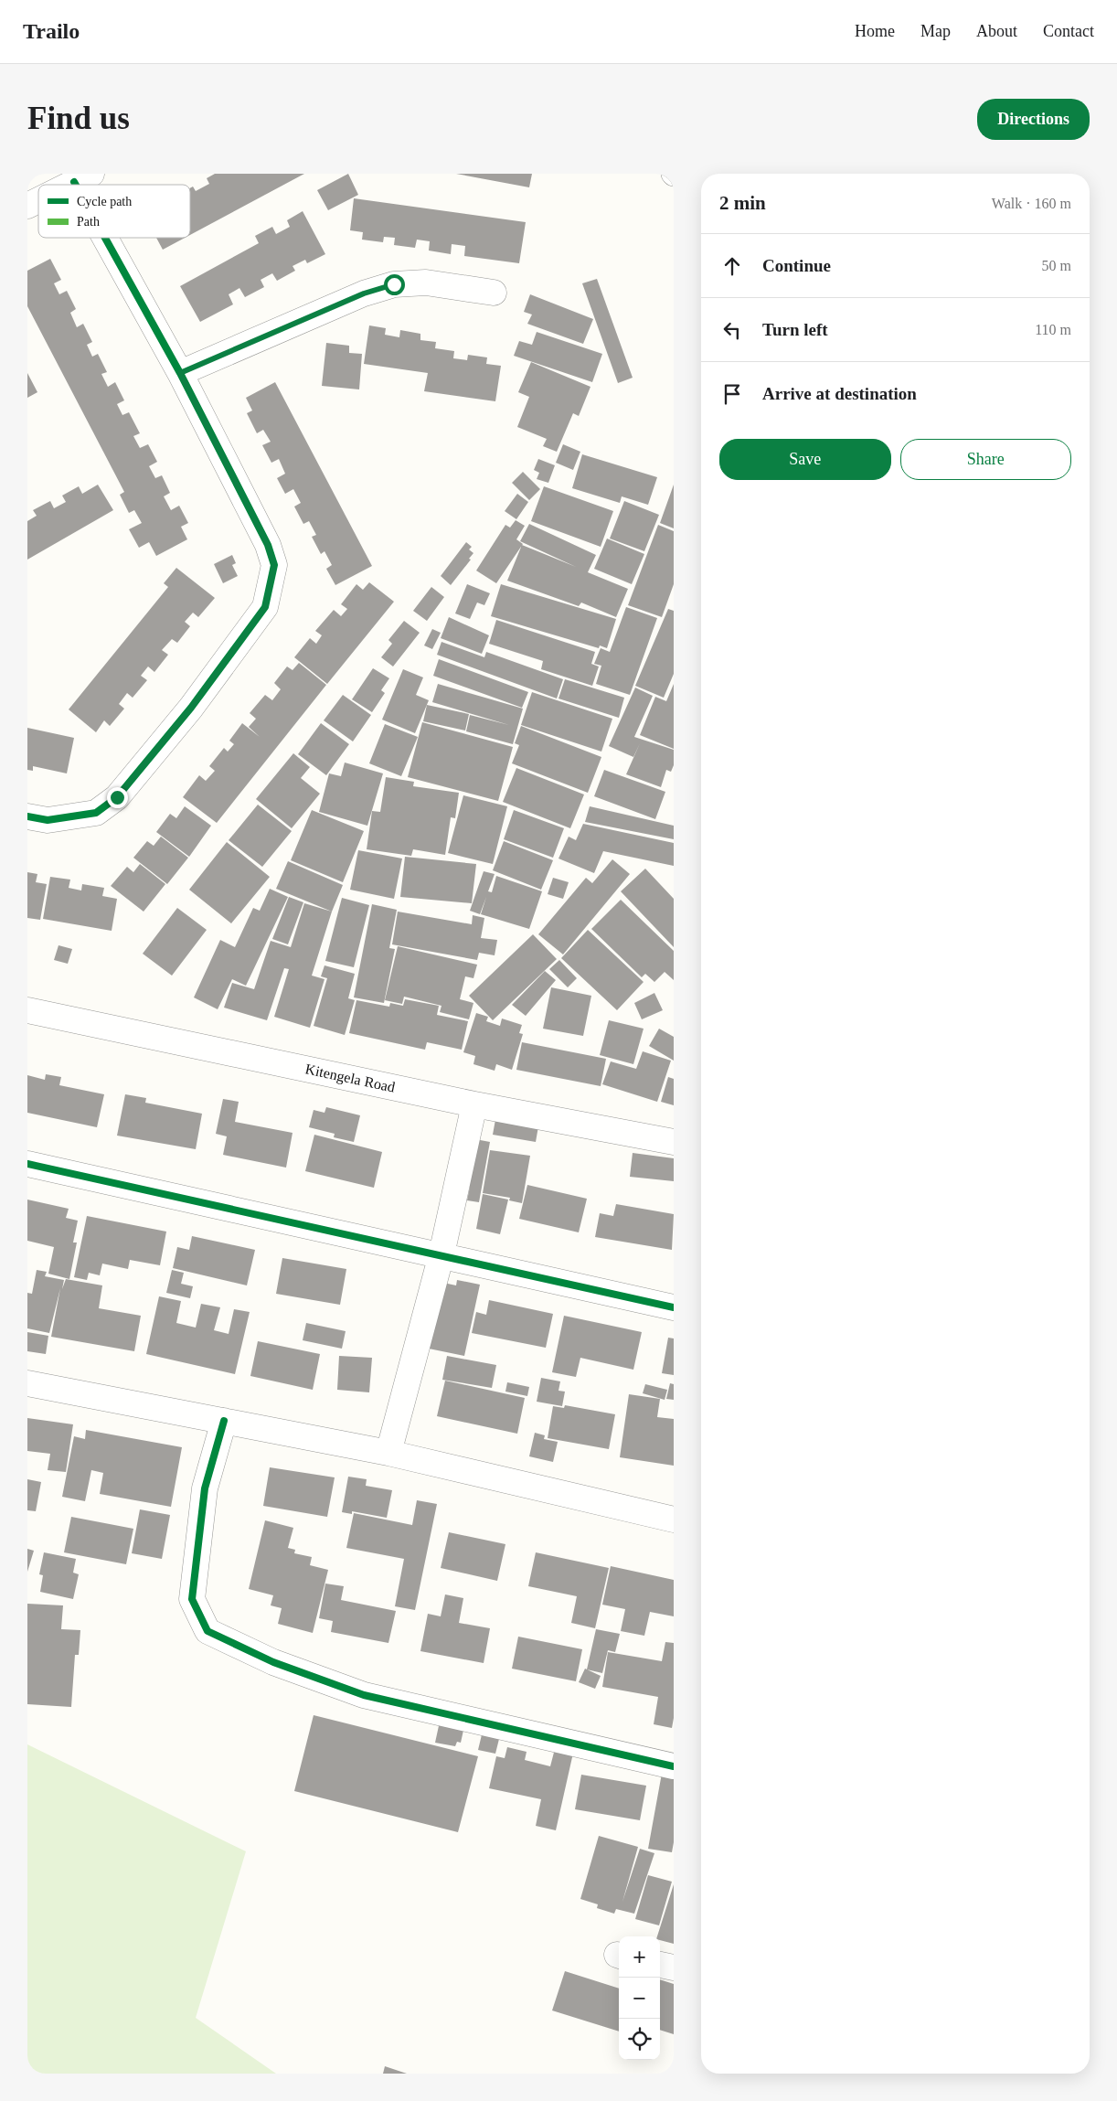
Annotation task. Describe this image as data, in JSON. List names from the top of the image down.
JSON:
{
  "streets": {
    "street": ["Kitengela Road"]
  },
  "legend": ["Cycle path", "Path"],
  "page": {
    "header": "Trailo",
    "nav": [
      "Home",
      "Map",
      "About",
      "Contact"
    ],
    "buttons": [
      "Directions",
      ["Save", "Share"]
    ],
    "title": "Find us",
    "heading": ["2 min", "Walk · 160 m"],
    "list": [
      ["Continue", "50 m"],
      ["Turn left", "110 m"],
      "Arrive at destination"
    ],
    "map_buttons": ["+", "−"]
  }
}
